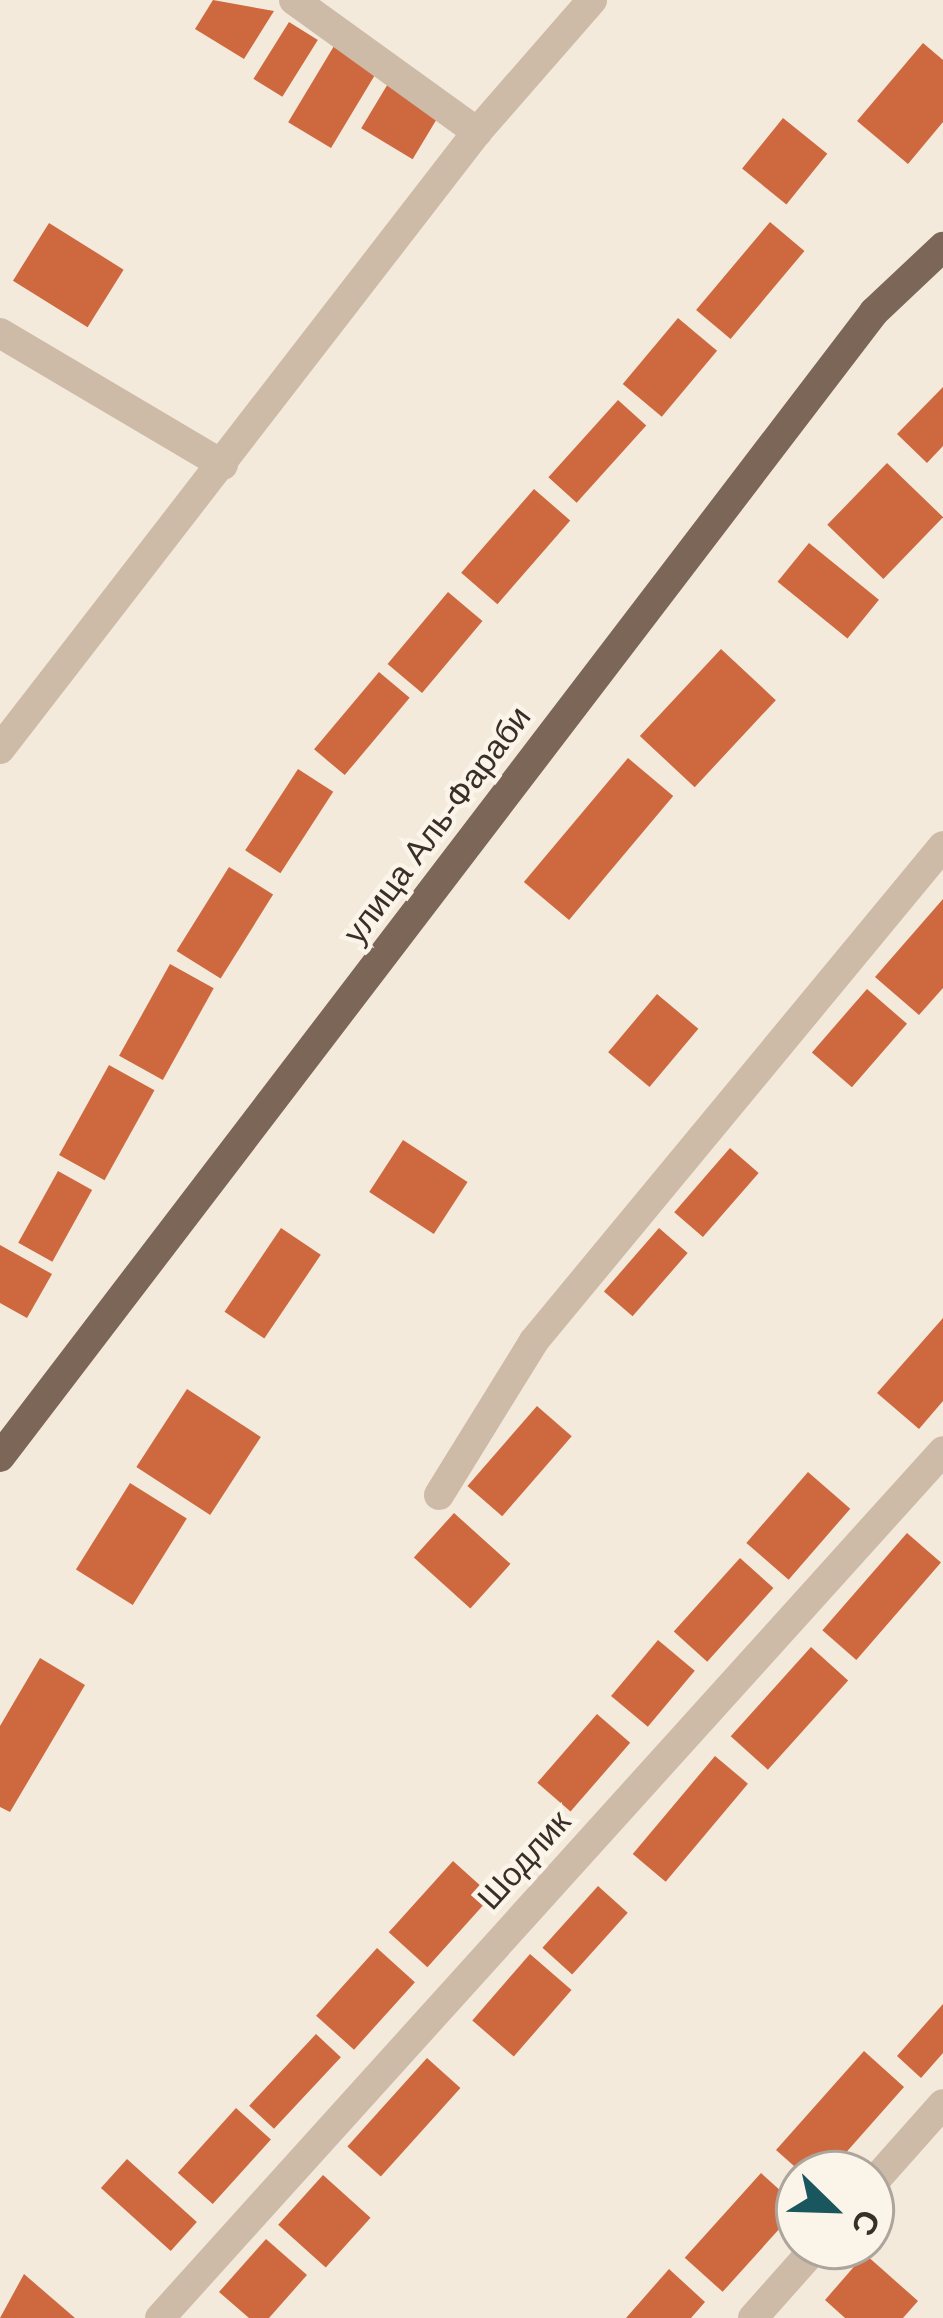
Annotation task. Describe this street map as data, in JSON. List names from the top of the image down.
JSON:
{
  "streets": {
    "main road": ["улица Аль-Фараби"],
    "street": ["Шодлик"]
  },
  "north": "bottom right"
}
